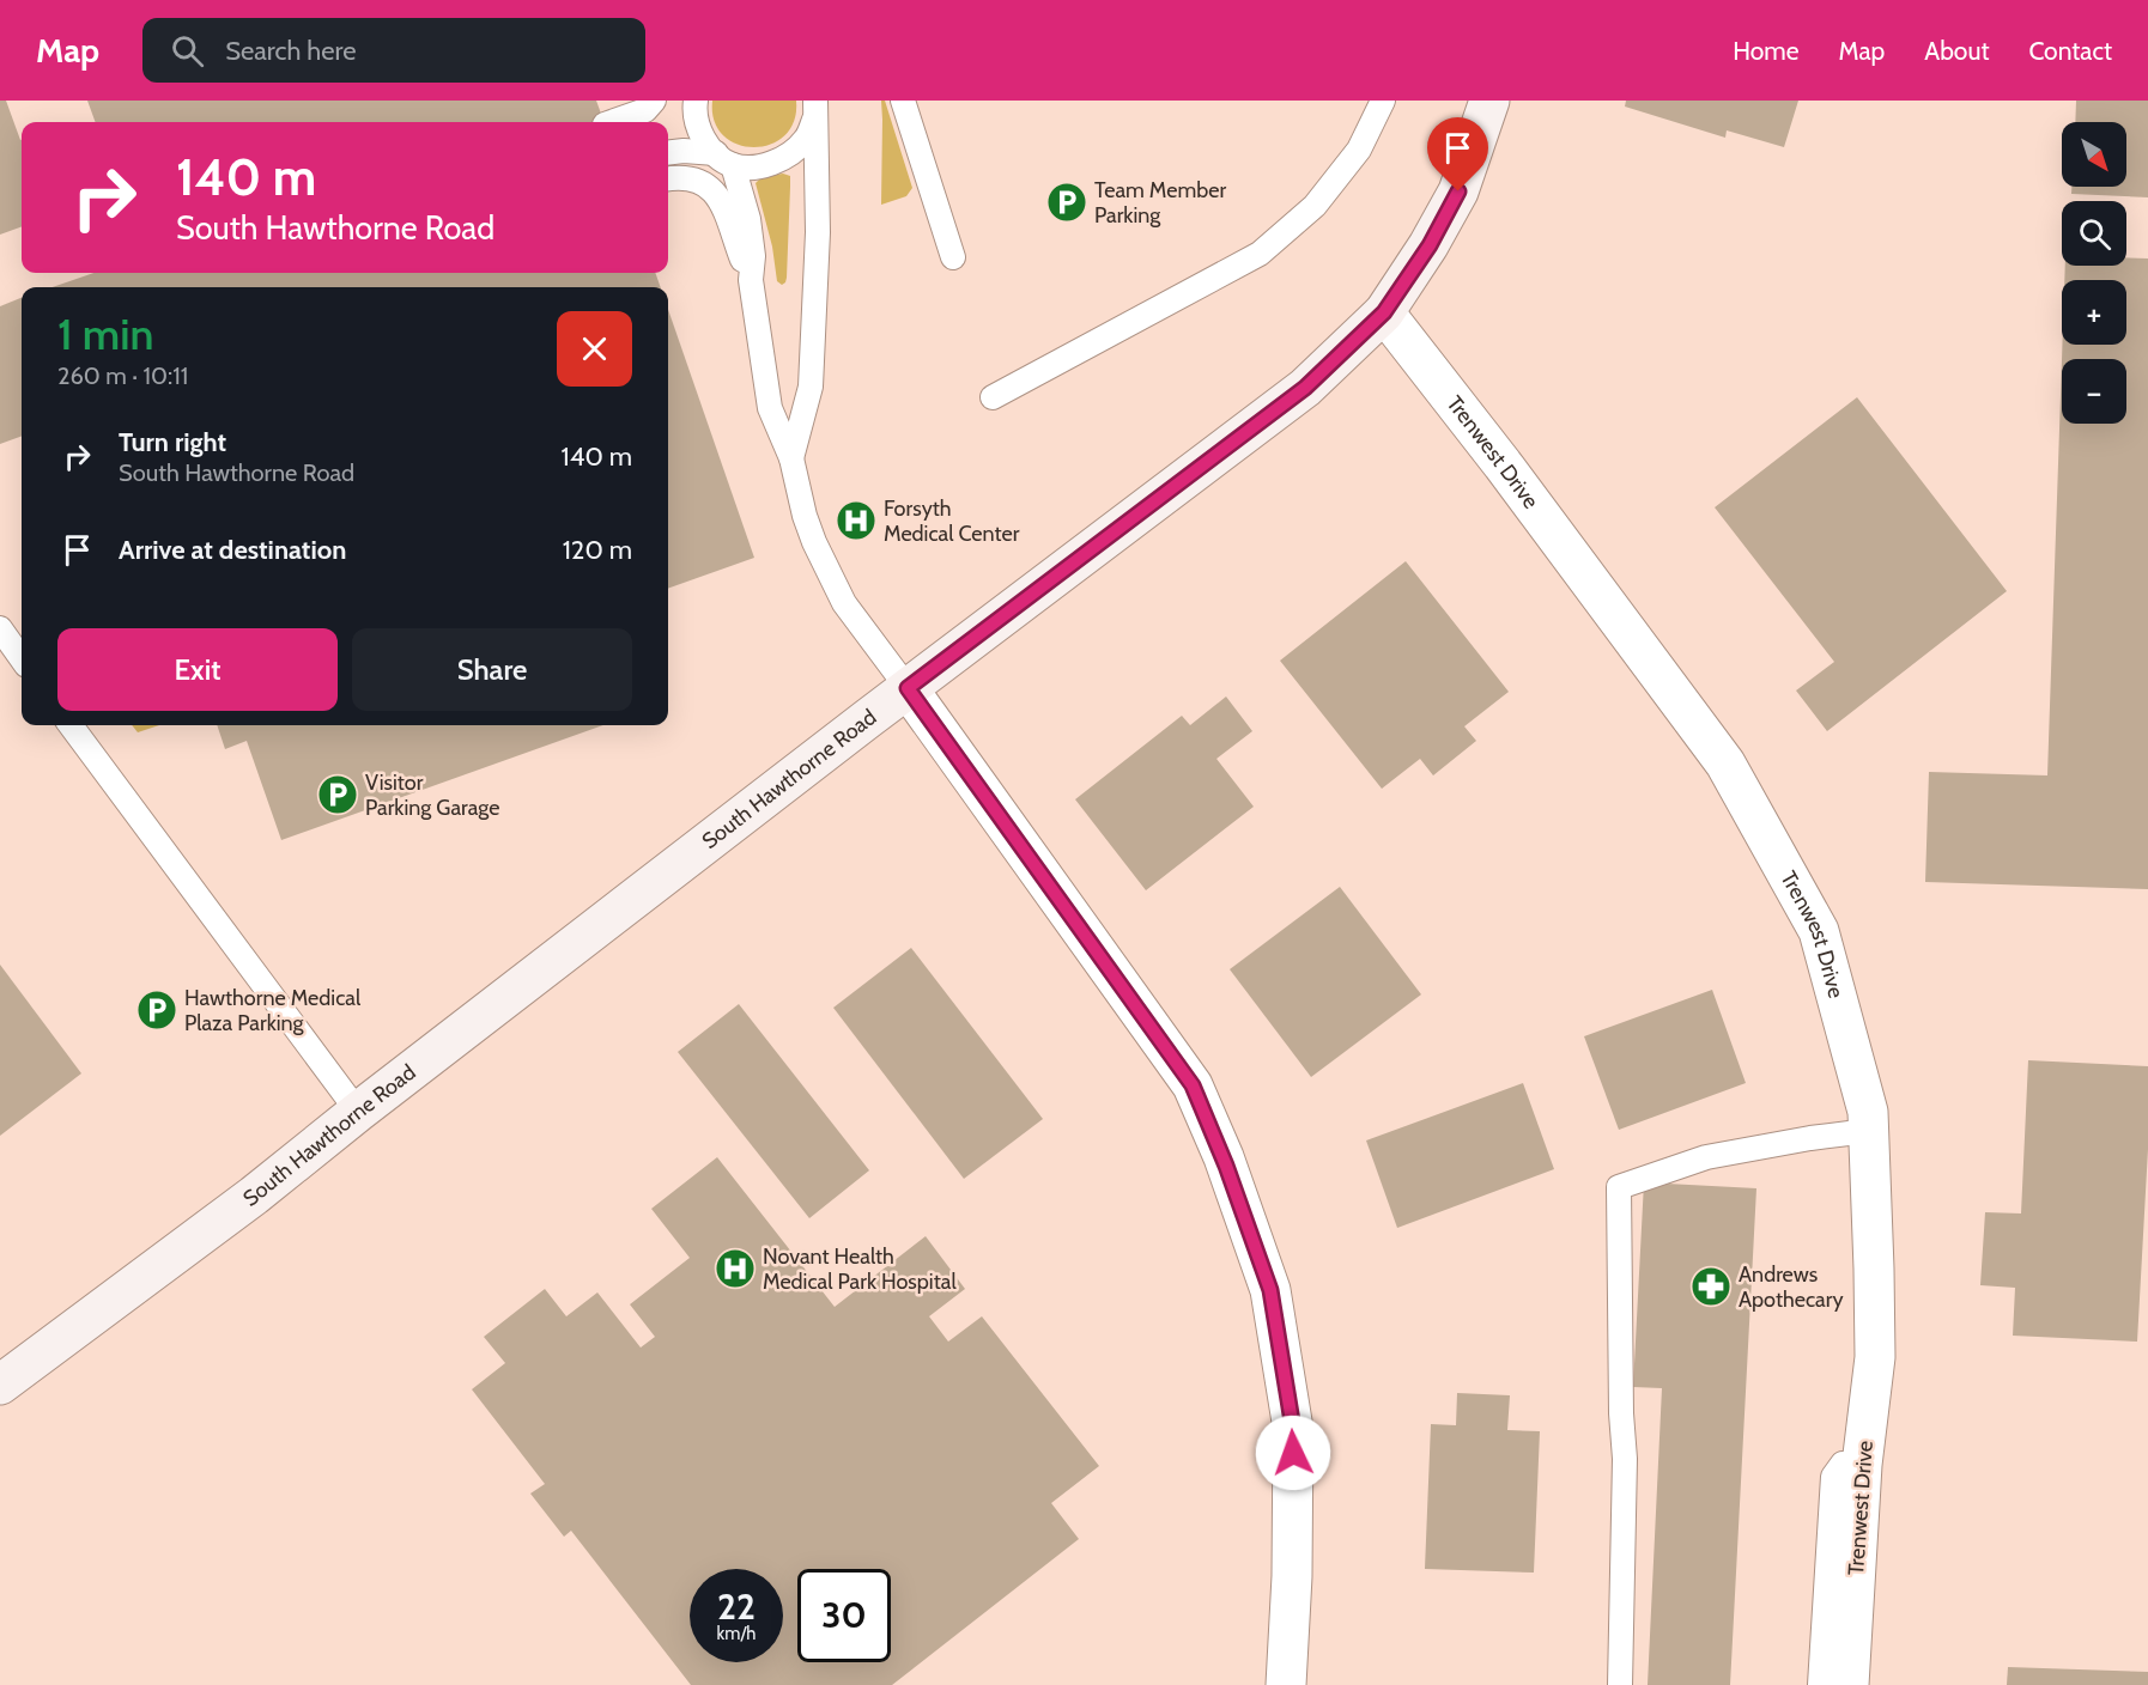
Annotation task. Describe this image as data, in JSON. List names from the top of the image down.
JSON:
{
  "streets": {
    "main road": ["South Hawthorne Road"],
    "street": ["Trenwest Drive"]
  },
  "crossings": [
    ["Trenwest Drive", "South Hawthorne Road"]
  ],
  "places": {
    "parking": ["Team Member Parking", "Visitor Parking Garage", "Hawthorne Medical Plaza Parking"],
    "hospital": ["Forsyth Medical Center", "Novant Health Medical Park Hospital"],
    "pharmacy": ["Andrews Apothecary"]
  },
  "north": "bottom right",
  "page": {
    "header": "Map",
    "search": "Search here",
    "nav": [
      "Home",
      "Map",
      "About",
      "Contact"
    ],
    "map_buttons": ["+", "−"],
    "turn": ["140 m", "South Hawthorne Road"],
    "heading": ["1 min", "260 m · 10:11"],
    "list": [
      {
        "name": "Turn right",
        "note": "South Hawthorne Road",
        "value": "140 m"
      },
      {
        "name": "Arrive at destination",
        "value": "120 m"
      }
    ],
    "buttons": ["Exit", "Share"],
    "speed": "22 km/h",
    "limit": "30"
  }
}
